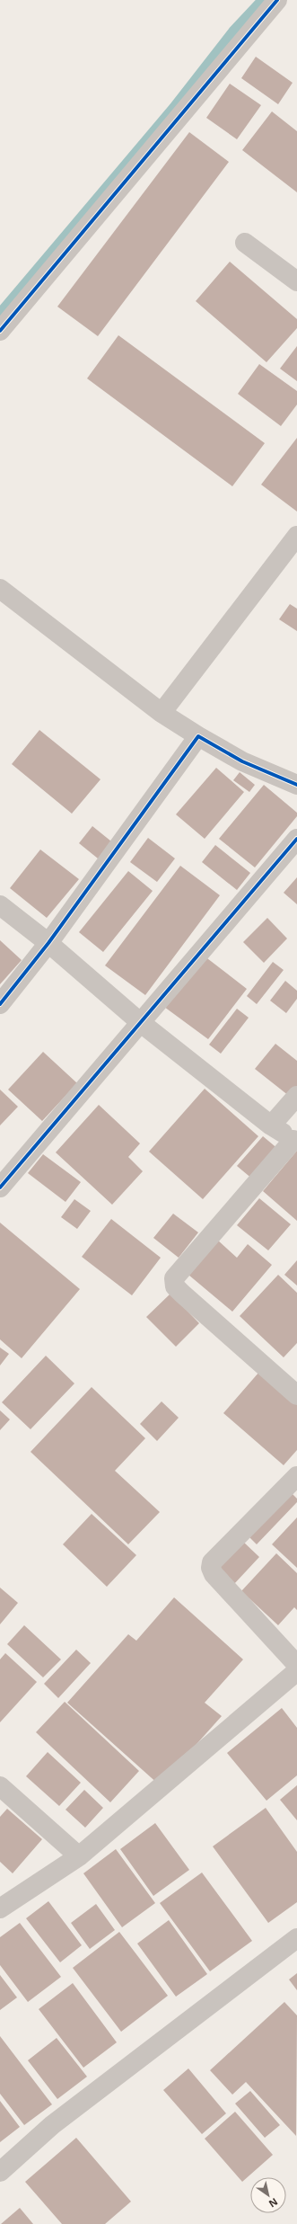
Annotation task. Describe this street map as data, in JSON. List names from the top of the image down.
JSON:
{
  "north": "bottom right"
}
